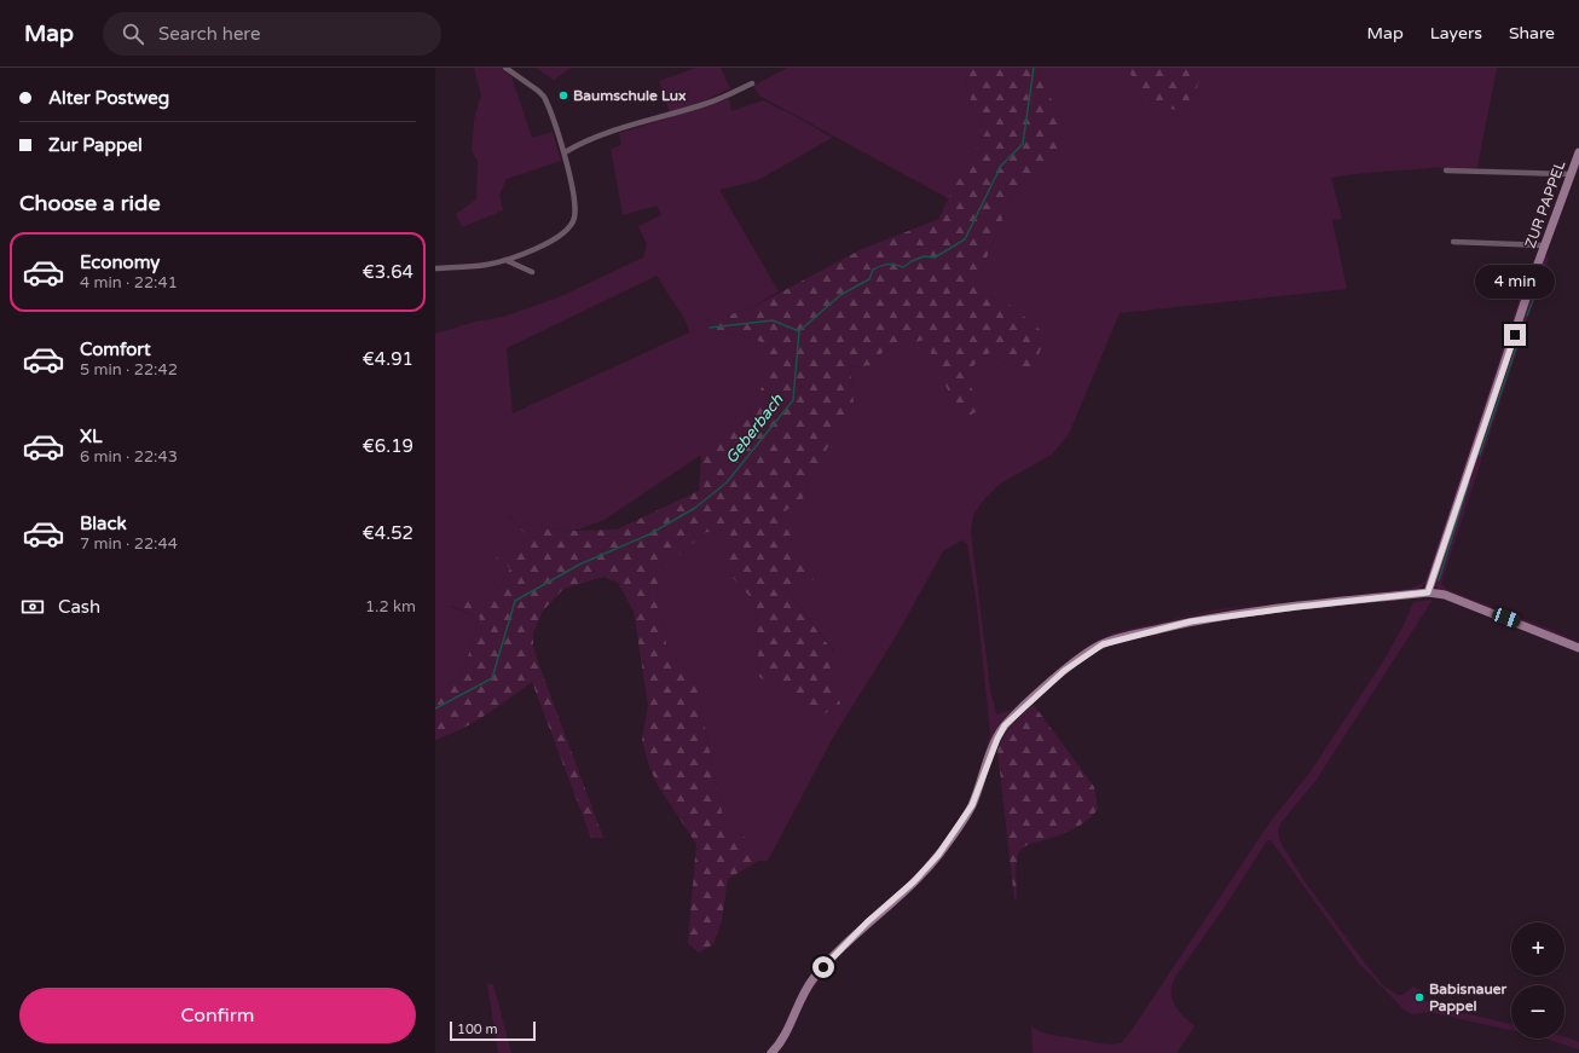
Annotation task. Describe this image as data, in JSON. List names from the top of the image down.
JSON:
{
  "streets": {
    "street": ["ZUR PAPPEL"]
  },
  "water": ["Geberbach"],
  "places": ["Baumschule Lux", "Babisnauer Pappel"],
  "scale_bar": "100 m",
  "page": {
    "header": "Map",
    "search": "Search here",
    "nav": ["Map", "Layers", "Share"],
    "banner": ["Alter Postweg", "Zur Pappel"],
    "heading": "Choose a ride",
    "list": [
      {
        "name": "Economy",
        "note": "4 min · 22:41",
        "value": "€3.64"
      },
      {
        "name": "Comfort",
        "note": "5 min · 22:42",
        "value": "€4.91"
      },
      {
        "name": "XL",
        "note": "6 min · 22:43",
        "value": "€6.19"
      },
      {
        "name": "Black",
        "note": "7 min · 22:44",
        "value": "€4.52"
      }
    ],
    "bubble": "4 min",
    "pay": ["Cash", "1.2 km"],
    "map_buttons": ["+", "−"],
    "buttons": "Confirm",
    "scale": "100 m"
  }
}
